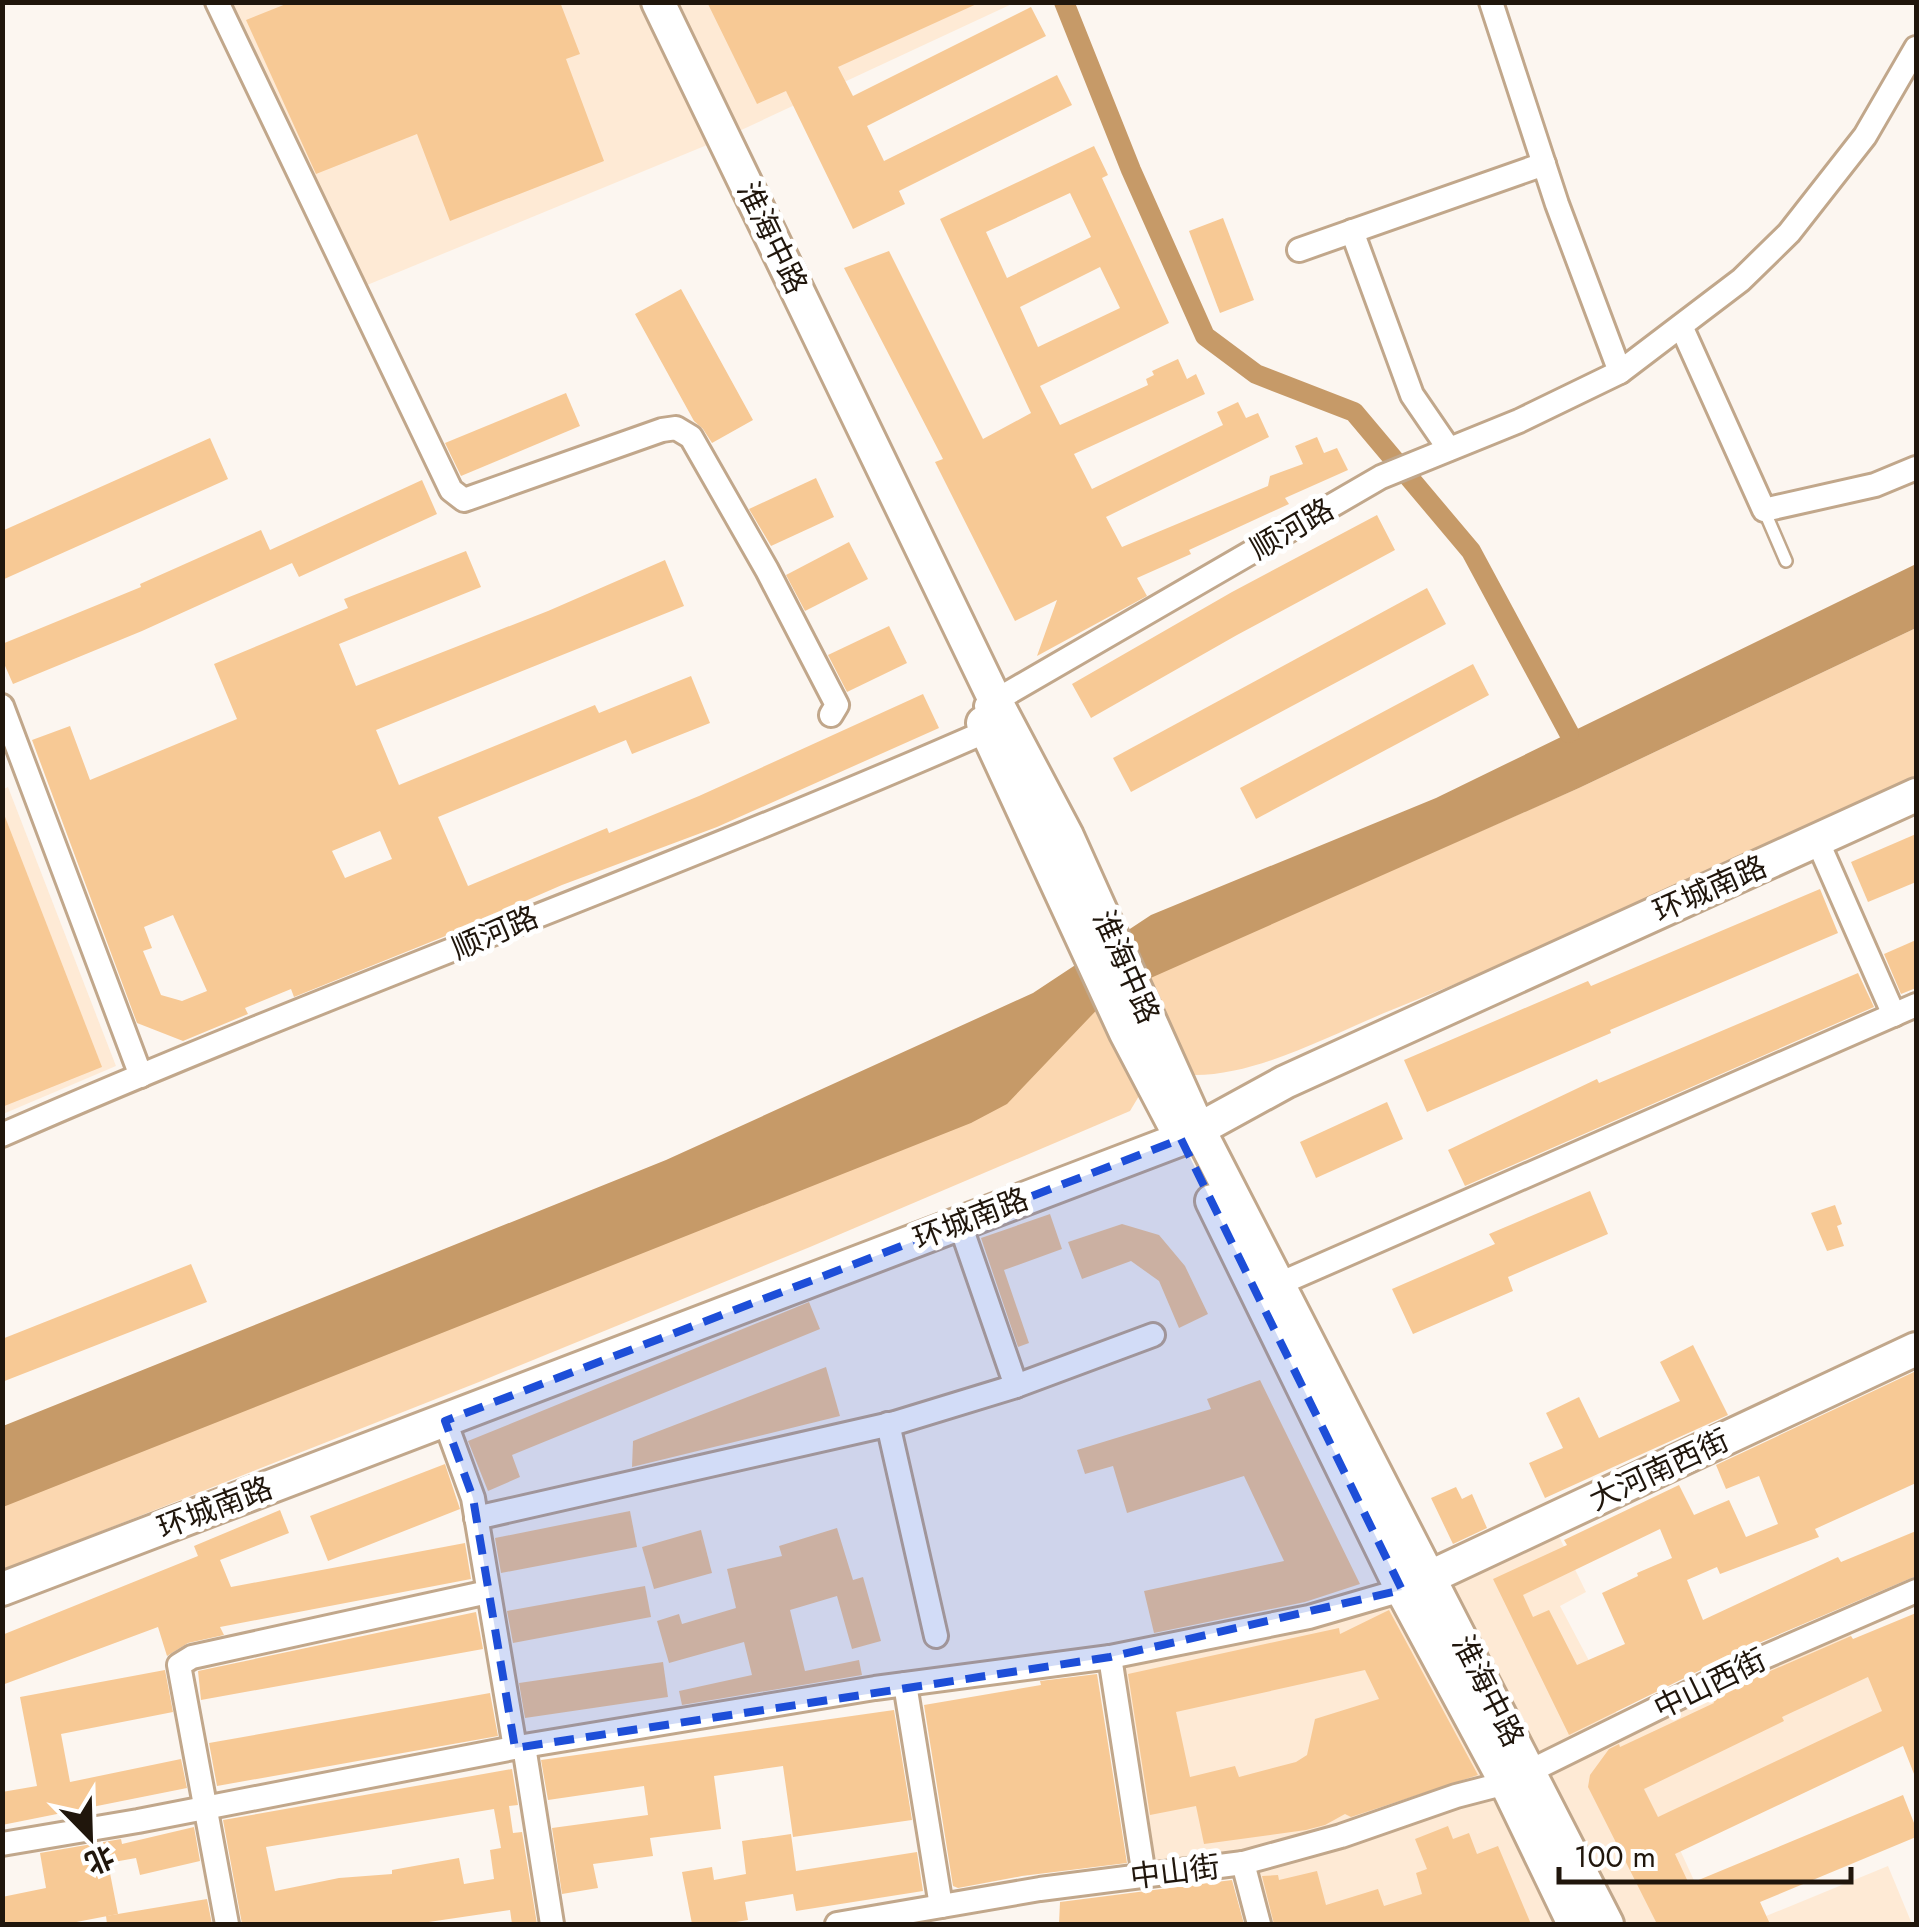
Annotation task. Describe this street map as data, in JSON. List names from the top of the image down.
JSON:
{
  "streets": {
    "main road": ["淮海中路", "环城南路", "大河南西街"],
    "street": ["顺河路", "中山西街", "中山街"]
  },
  "crossings": [
    ["淮海中路", "顺河路"],
    ["淮海中路", "环城南路"],
    ["淮海中路", "大河南西街"],
    ["淮海中路", "中山西街"],
    ["淮海中路", "中山街"],
    ["中山西街", "中山街"]
  ],
  "scale_bar": "100 m",
  "north": "bottom right"
}
